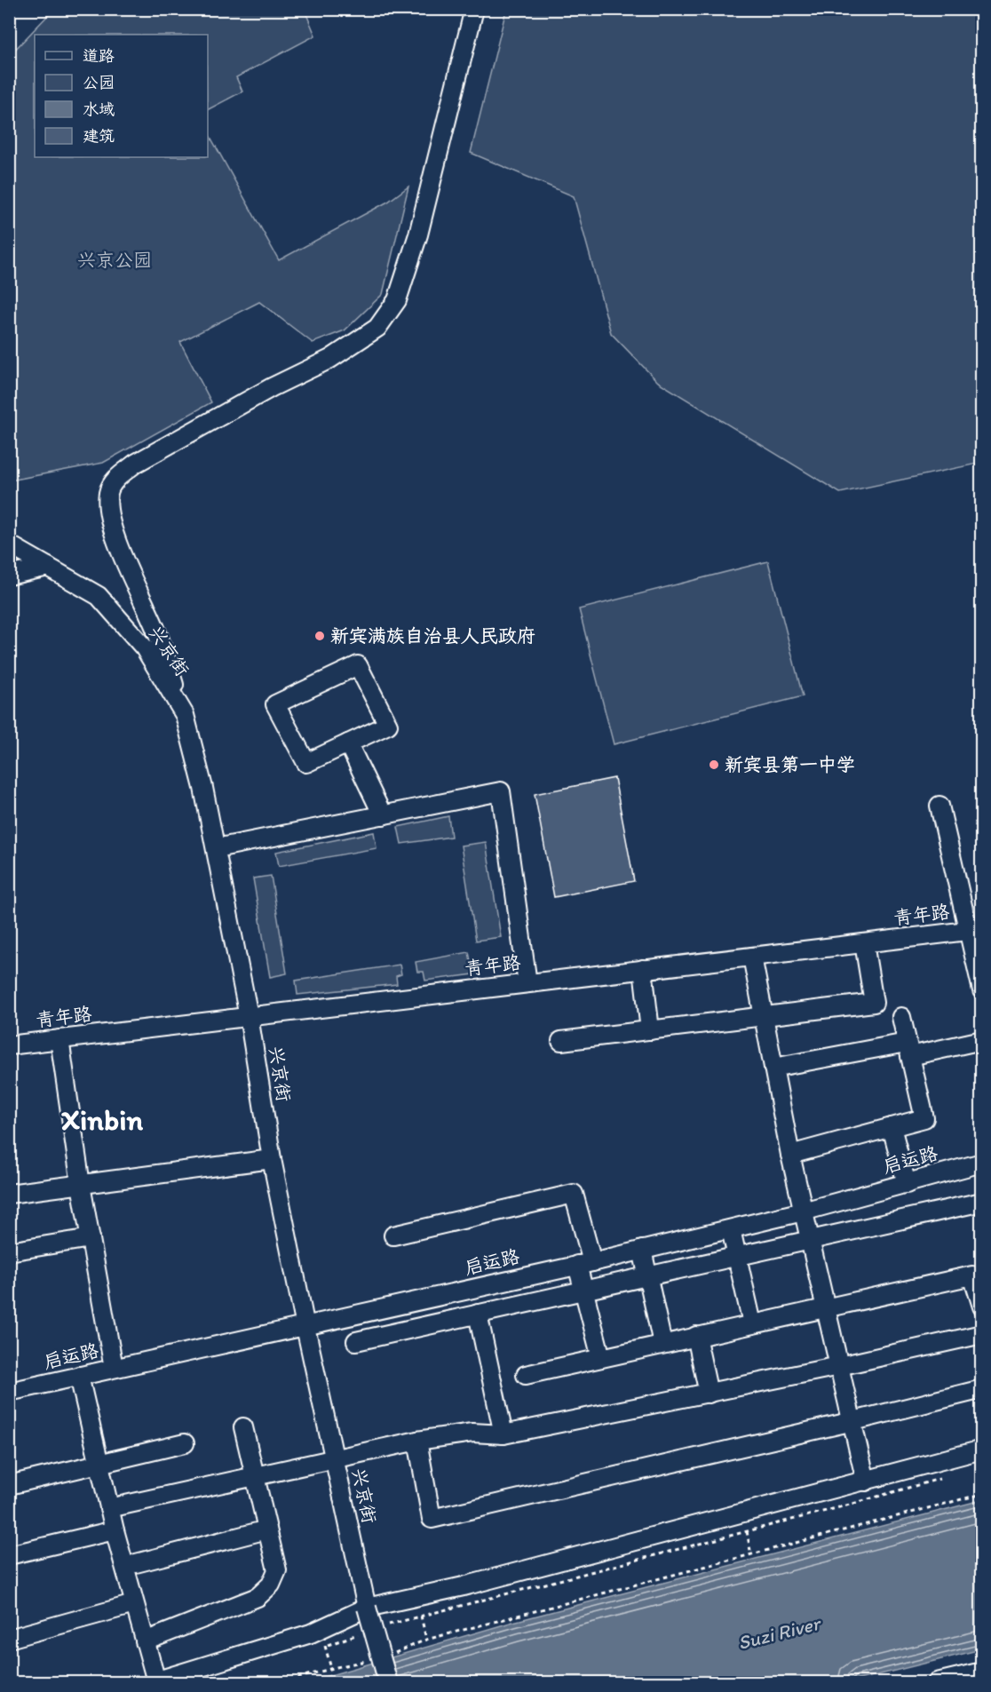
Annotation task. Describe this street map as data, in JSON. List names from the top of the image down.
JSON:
{
  "streets": {
    "street": ["兴京街", "青年路", "启运路"]
  },
  "crossings": [
    ["兴京街", "青年路"],
    ["兴京街", "启运路"]
  ],
  "districts": ["Xinbin"],
  "water": ["Suzi River"],
  "parks": ["兴京公园"],
  "places": ["新宾满族自治县人民政府", "新宾县第一中学"],
  "legend": [
    "道路",
    "公园",
    "水域",
    "建筑"
  ]
}
